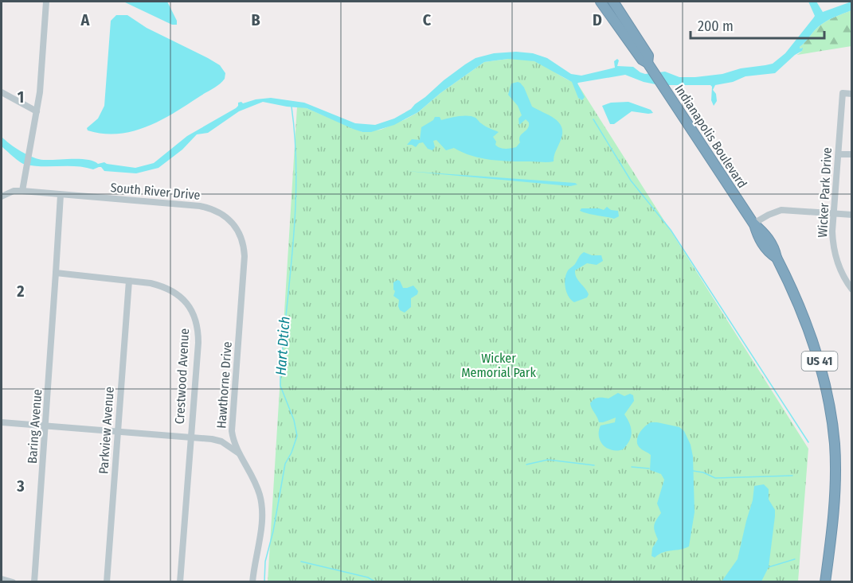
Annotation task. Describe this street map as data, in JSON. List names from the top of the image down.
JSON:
{
  "streets": {
    "highway": ["Indianapolis Boulevard", "US 41"],
    "street": [
      "South River Drive",
      "Wicker Park Drive",
      "Crestwood Avenue",
      "Hawthorne Drive",
      "Baring Avenue",
      "Parkview Avenue"
    ]
  },
  "crossings": [
    ["South River Drive", "Hawthorne Drive"],
    ["Crestwood Avenue", "Baring Avenue"],
    ["Crestwood Avenue", "Parkview Avenue"]
  ],
  "water": ["Hart Dtich"],
  "parks": ["Wicker Memorial Park"],
  "scale_bar": "200 m",
  "grid": {
    "columns": [
      "A",
      "B",
      "C",
      "D"
    ],
    "rows": ["1", "2", "3"]
  }
}
